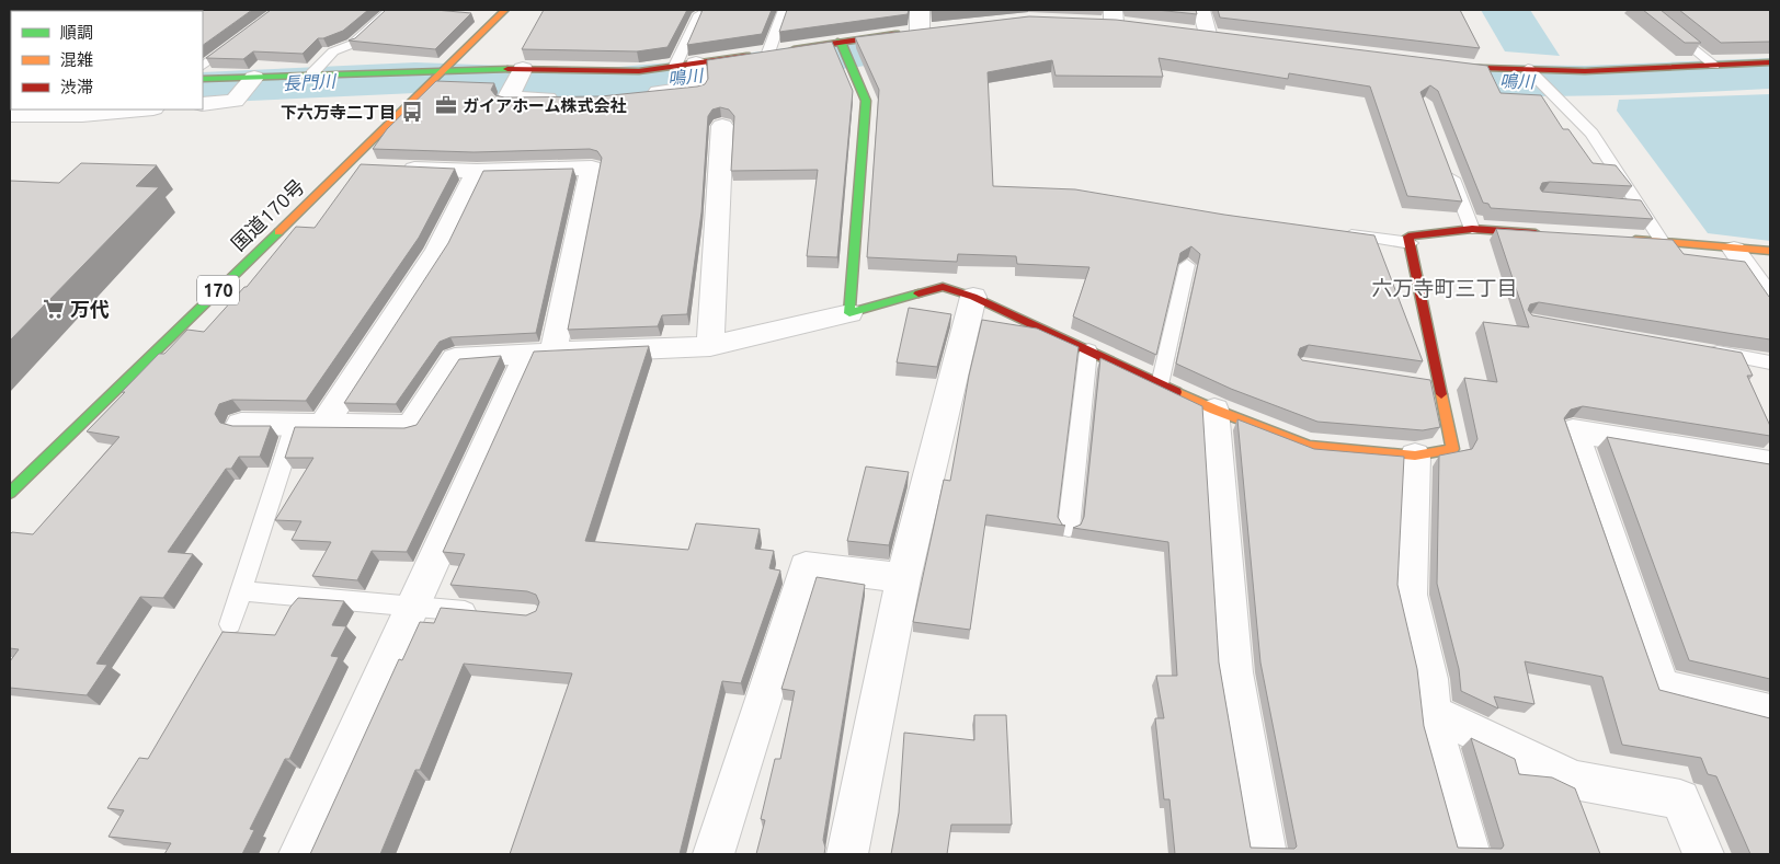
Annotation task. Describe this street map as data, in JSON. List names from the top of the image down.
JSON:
{
  "streets": {
    "main road": ["国道170号", "170"]
  },
  "districts": ["六万寺町三丁目"],
  "water": ["鳴川", "長門川"],
  "places": {
    "office": ["ガイアホーム株式会社"],
    "bus stop": ["下六万寺二丁目"],
    "supermarket": ["万代"]
  },
  "legend": ["順調", "混雑", "渋滞"]
}
